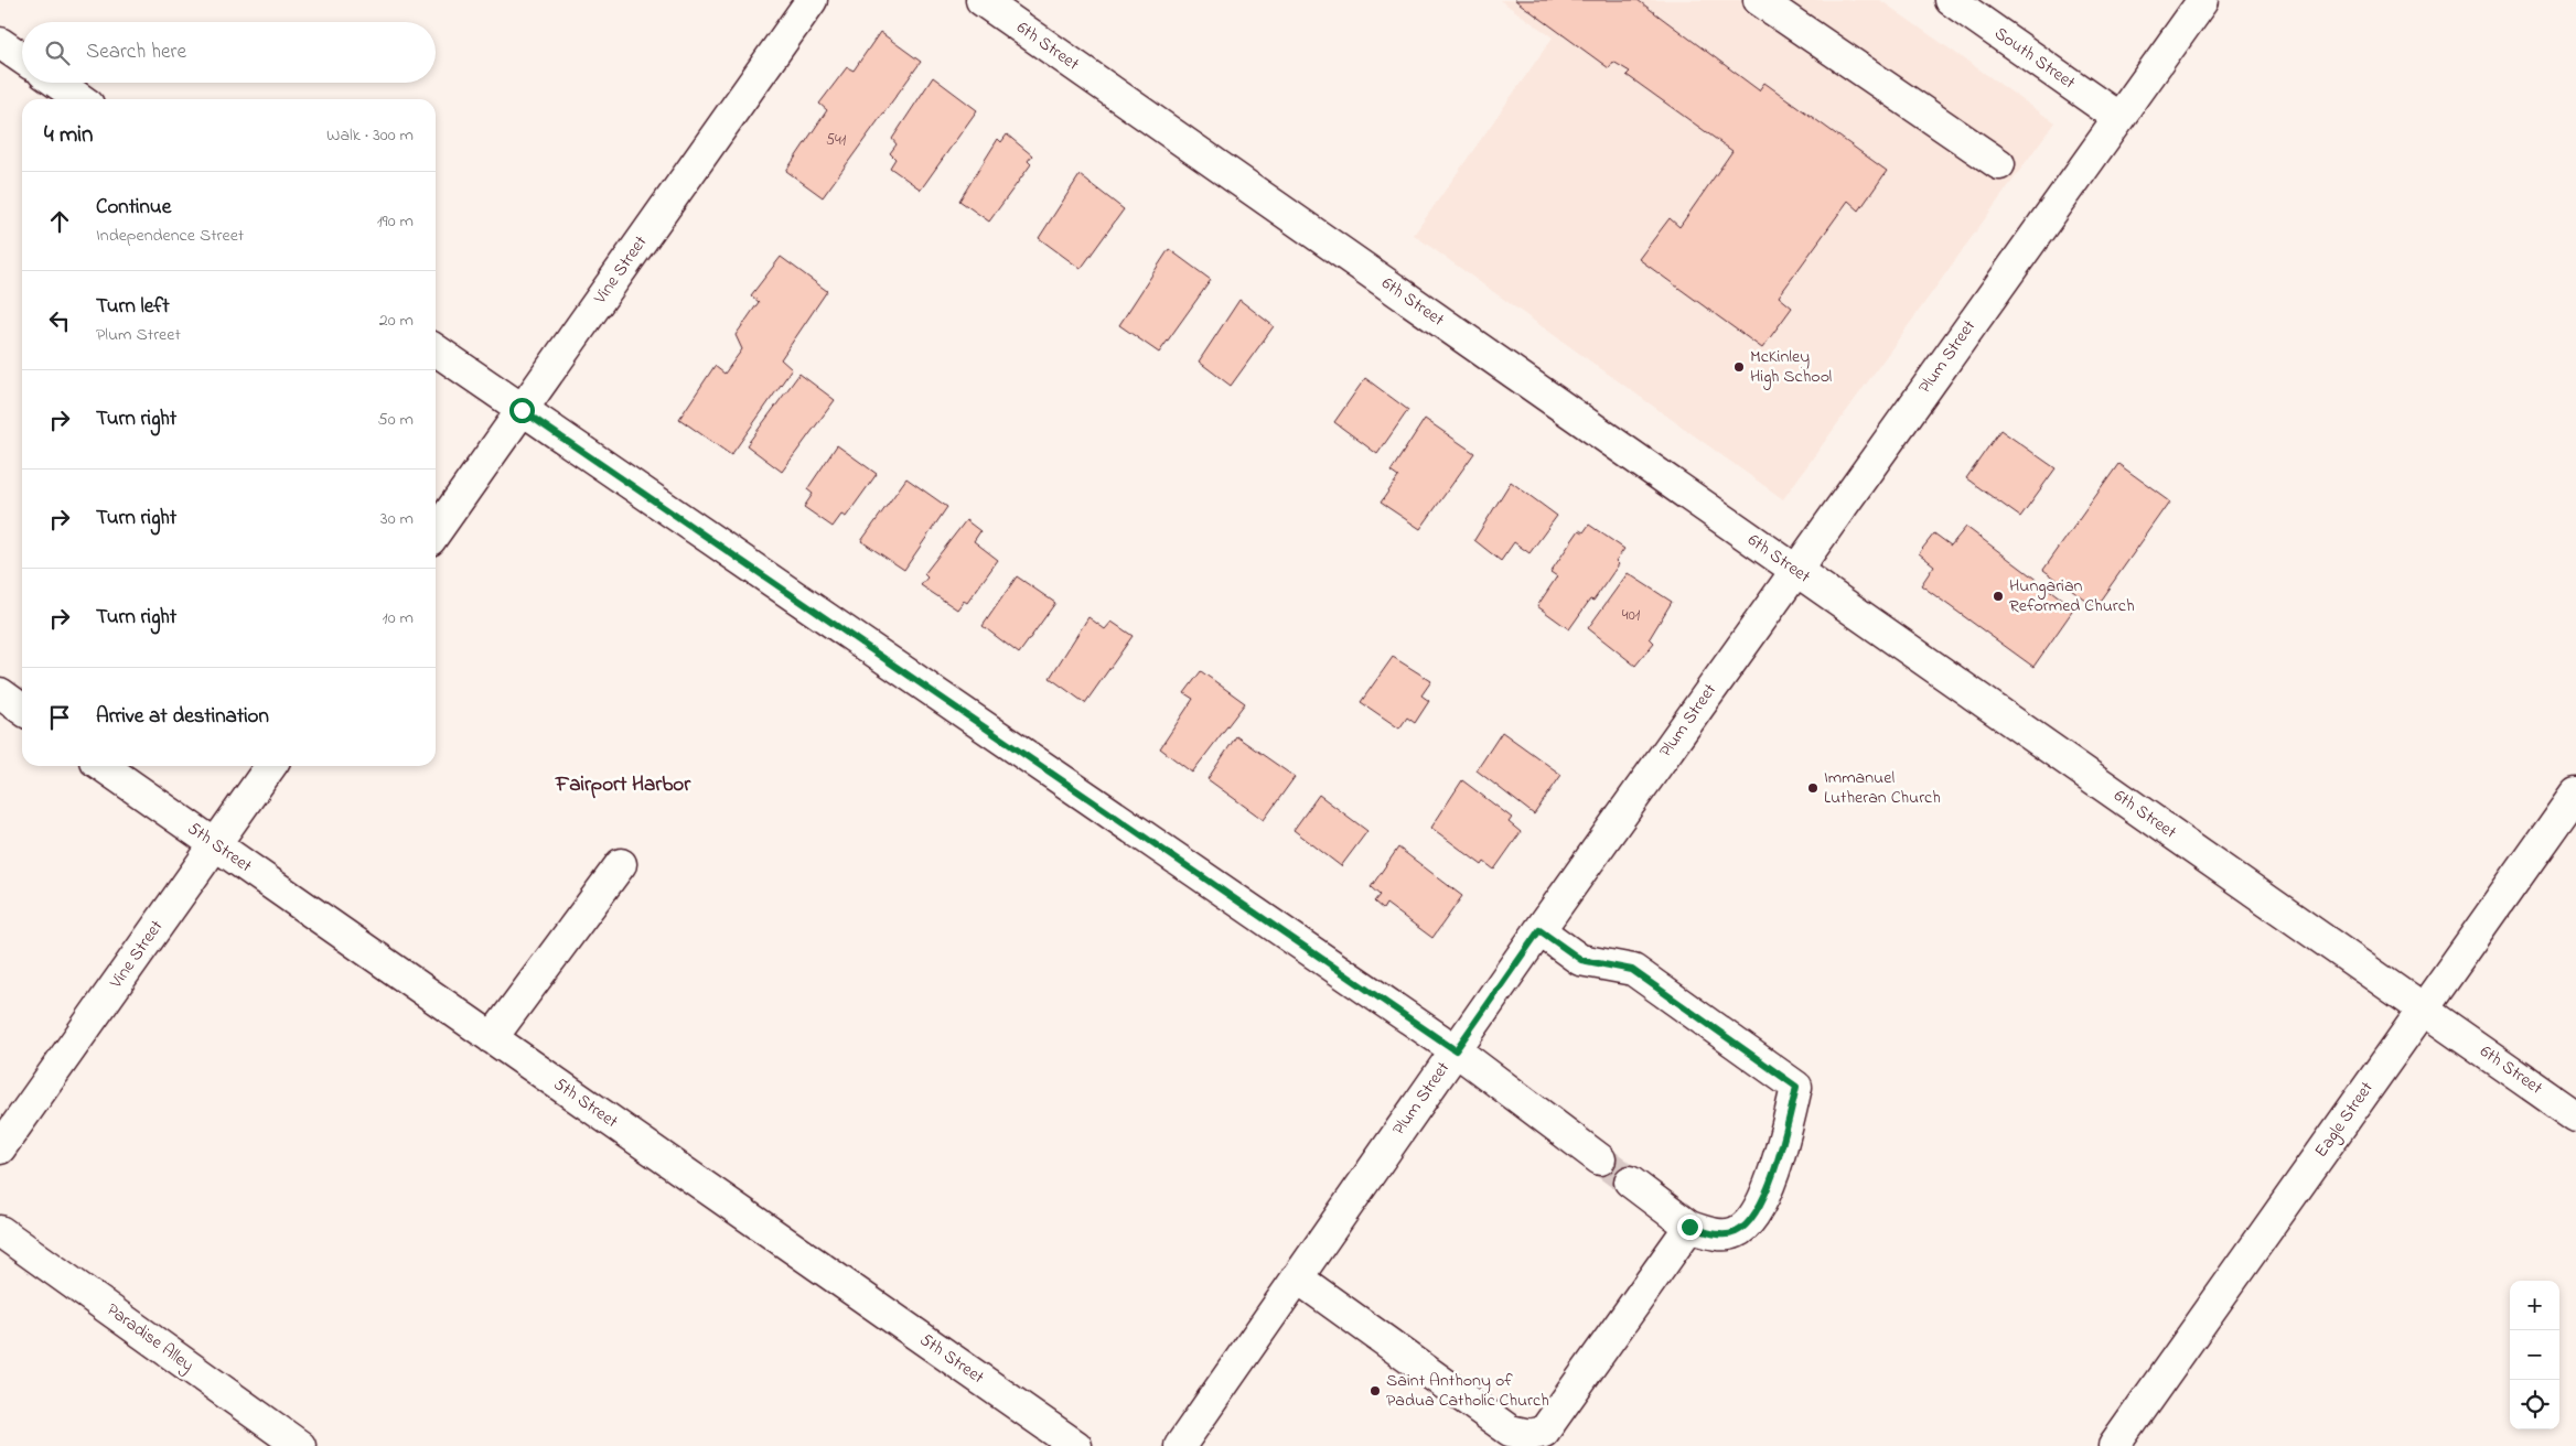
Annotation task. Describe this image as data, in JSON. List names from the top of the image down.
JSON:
{
  "streets": {
    "street": [
      "6th Street",
      "South Street",
      "Vine Street",
      "Plum Street",
      "5th Street",
      "Eagle Street",
      "Paradise Alley"
    ]
  },
  "crossings": [
    ["6th Street", "Plum Street"],
    ["6th Street", "Eagle Street"],
    ["South Street", "Plum Street"],
    ["Vine Street", "5th Street"]
  ],
  "districts": ["Fairport Harbor"],
  "places": [
    "McKinley High School",
    "Hungarian Reformed Church",
    "Immanuel Lutheran Church",
    "Saint Anthony of Padua Catholic Church"
  ],
  "house_numbers": ["541", "401"],
  "page": {
    "search": "Search here",
    "heading": ["4 min", "Walk · 300 m"],
    "list": [
      ["Continue", "Independence Street", "190 m"],
      ["Turn left", "Plum Street", "20 m"],
      ["Turn right", "50 m"],
      ["Turn right", "30 m"],
      ["Turn right", "10 m"],
      "Arrive at destination"
    ],
    "map_buttons": ["+", "−"]
  }
}
